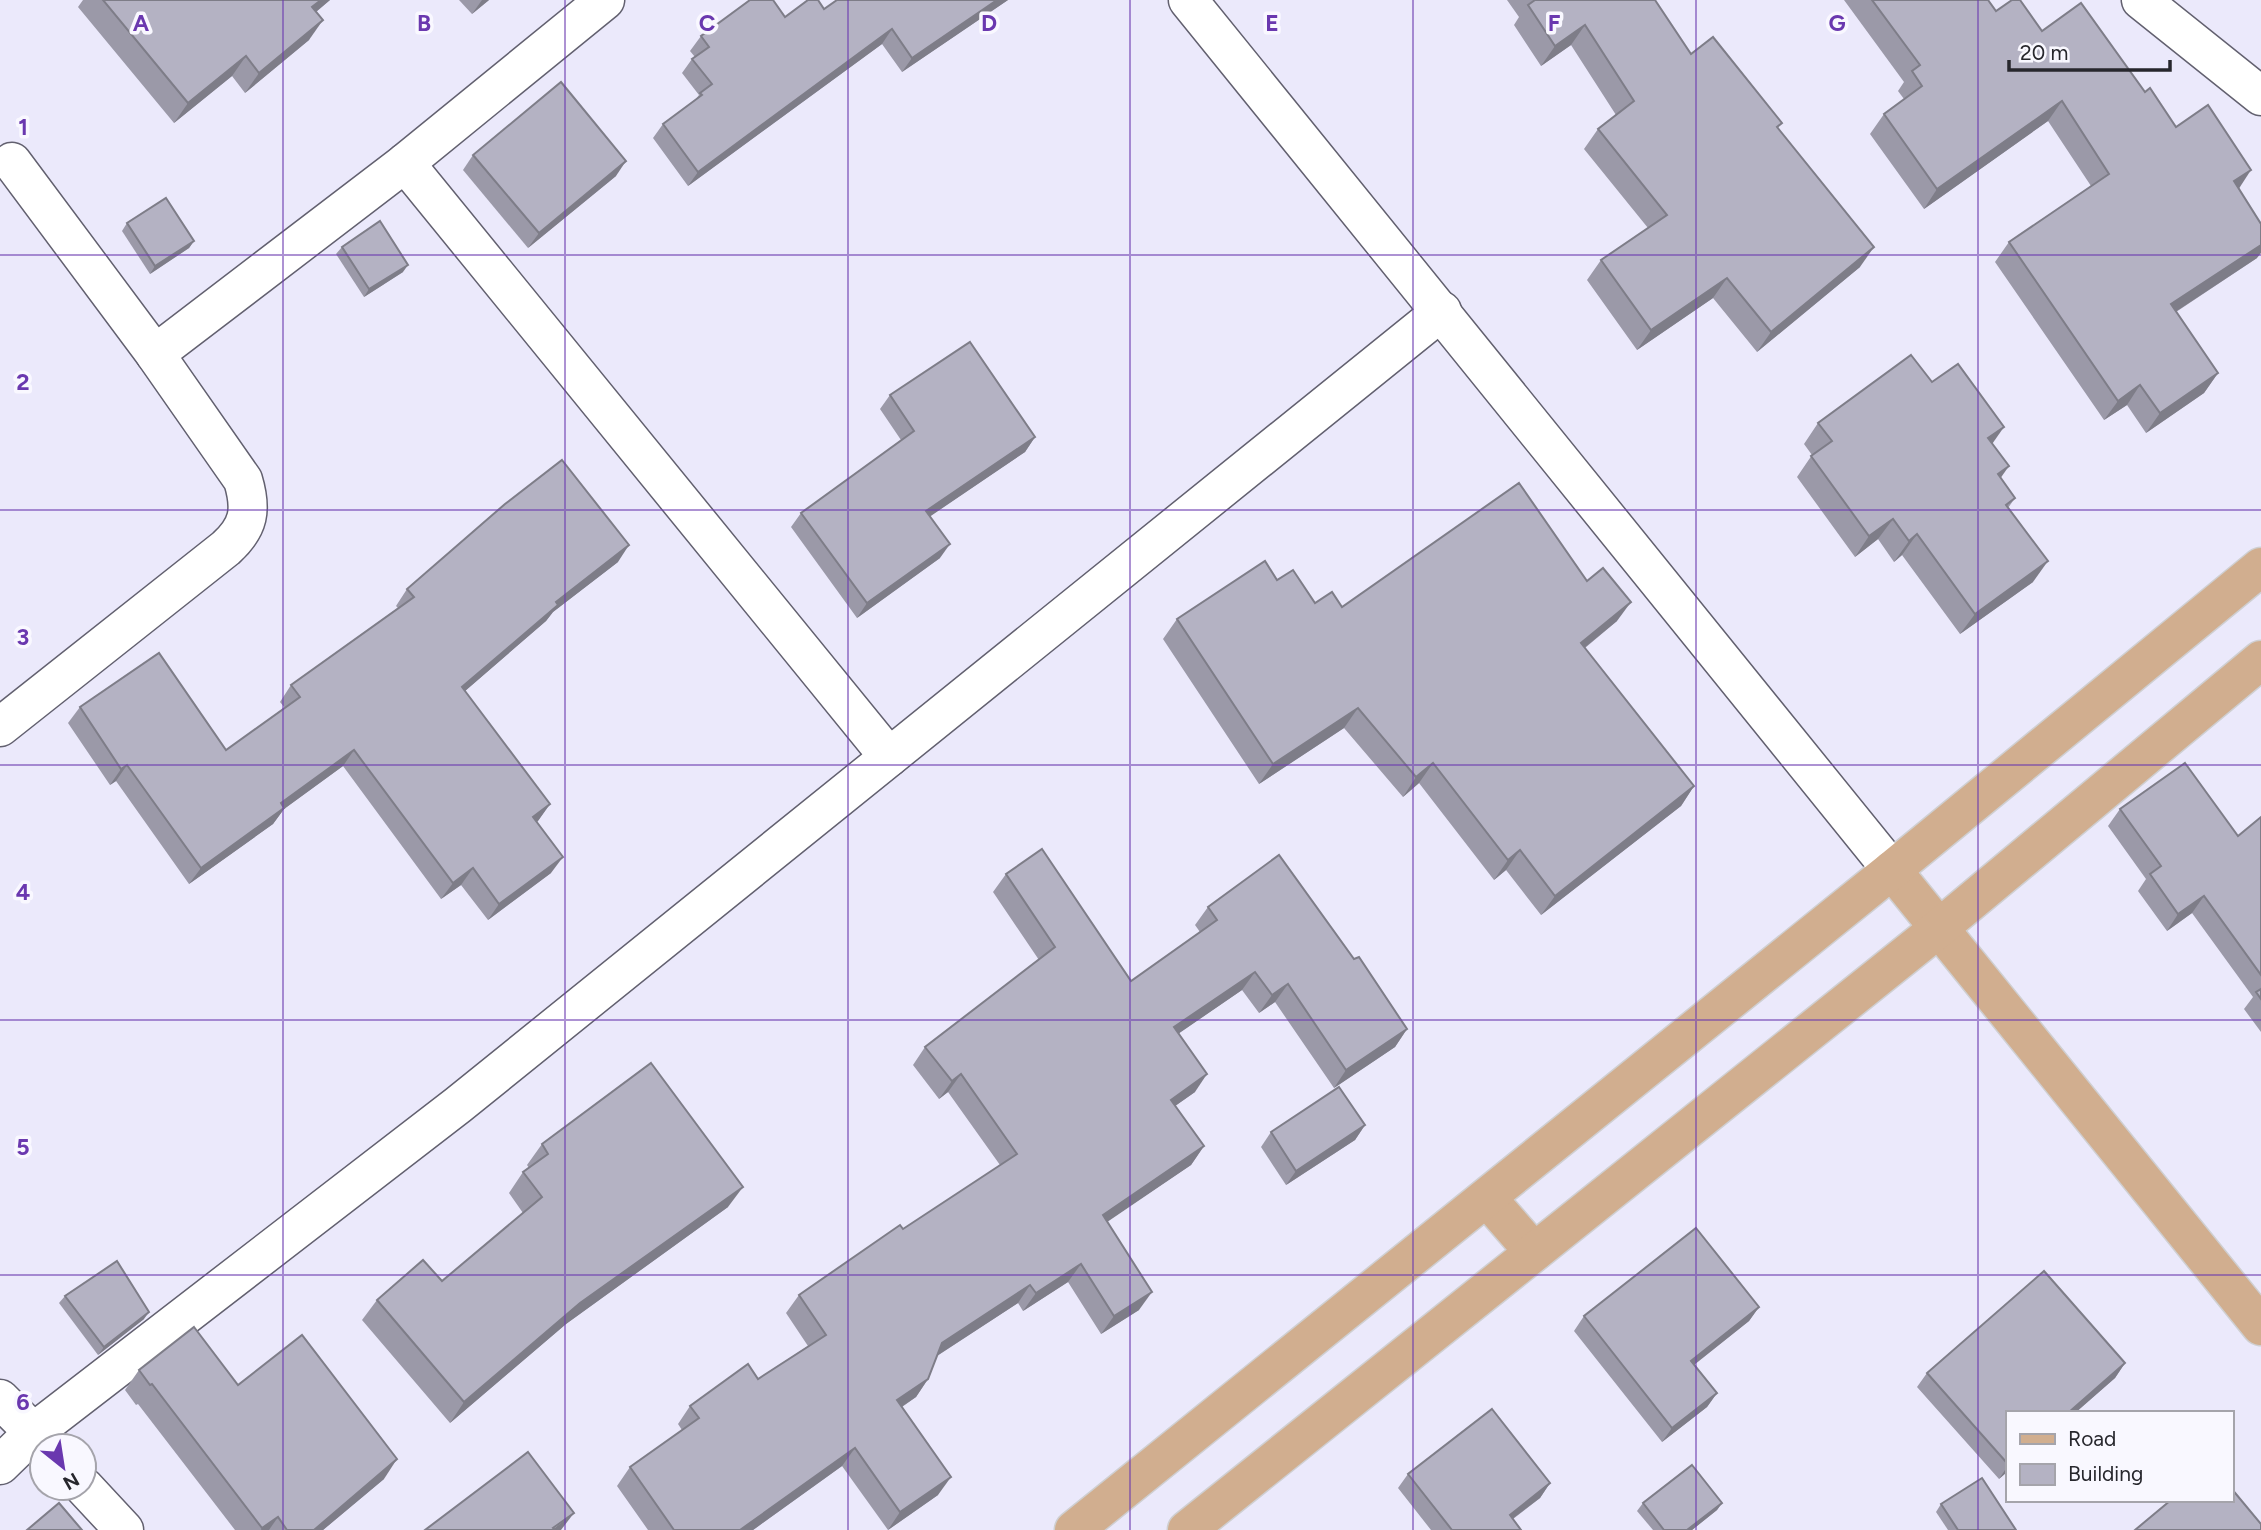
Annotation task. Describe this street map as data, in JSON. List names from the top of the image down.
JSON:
{
  "legend": ["Road", "Building"],
  "scale_bar": "20 m",
  "north": "bottom right",
  "grid": {
    "columns": [
      "A",
      "B",
      "C",
      "D",
      "E",
      "F",
      "G"
    ],
    "rows": [
      "1",
      "2",
      "3",
      "4",
      "5",
      "6"
    ]
  }
}
